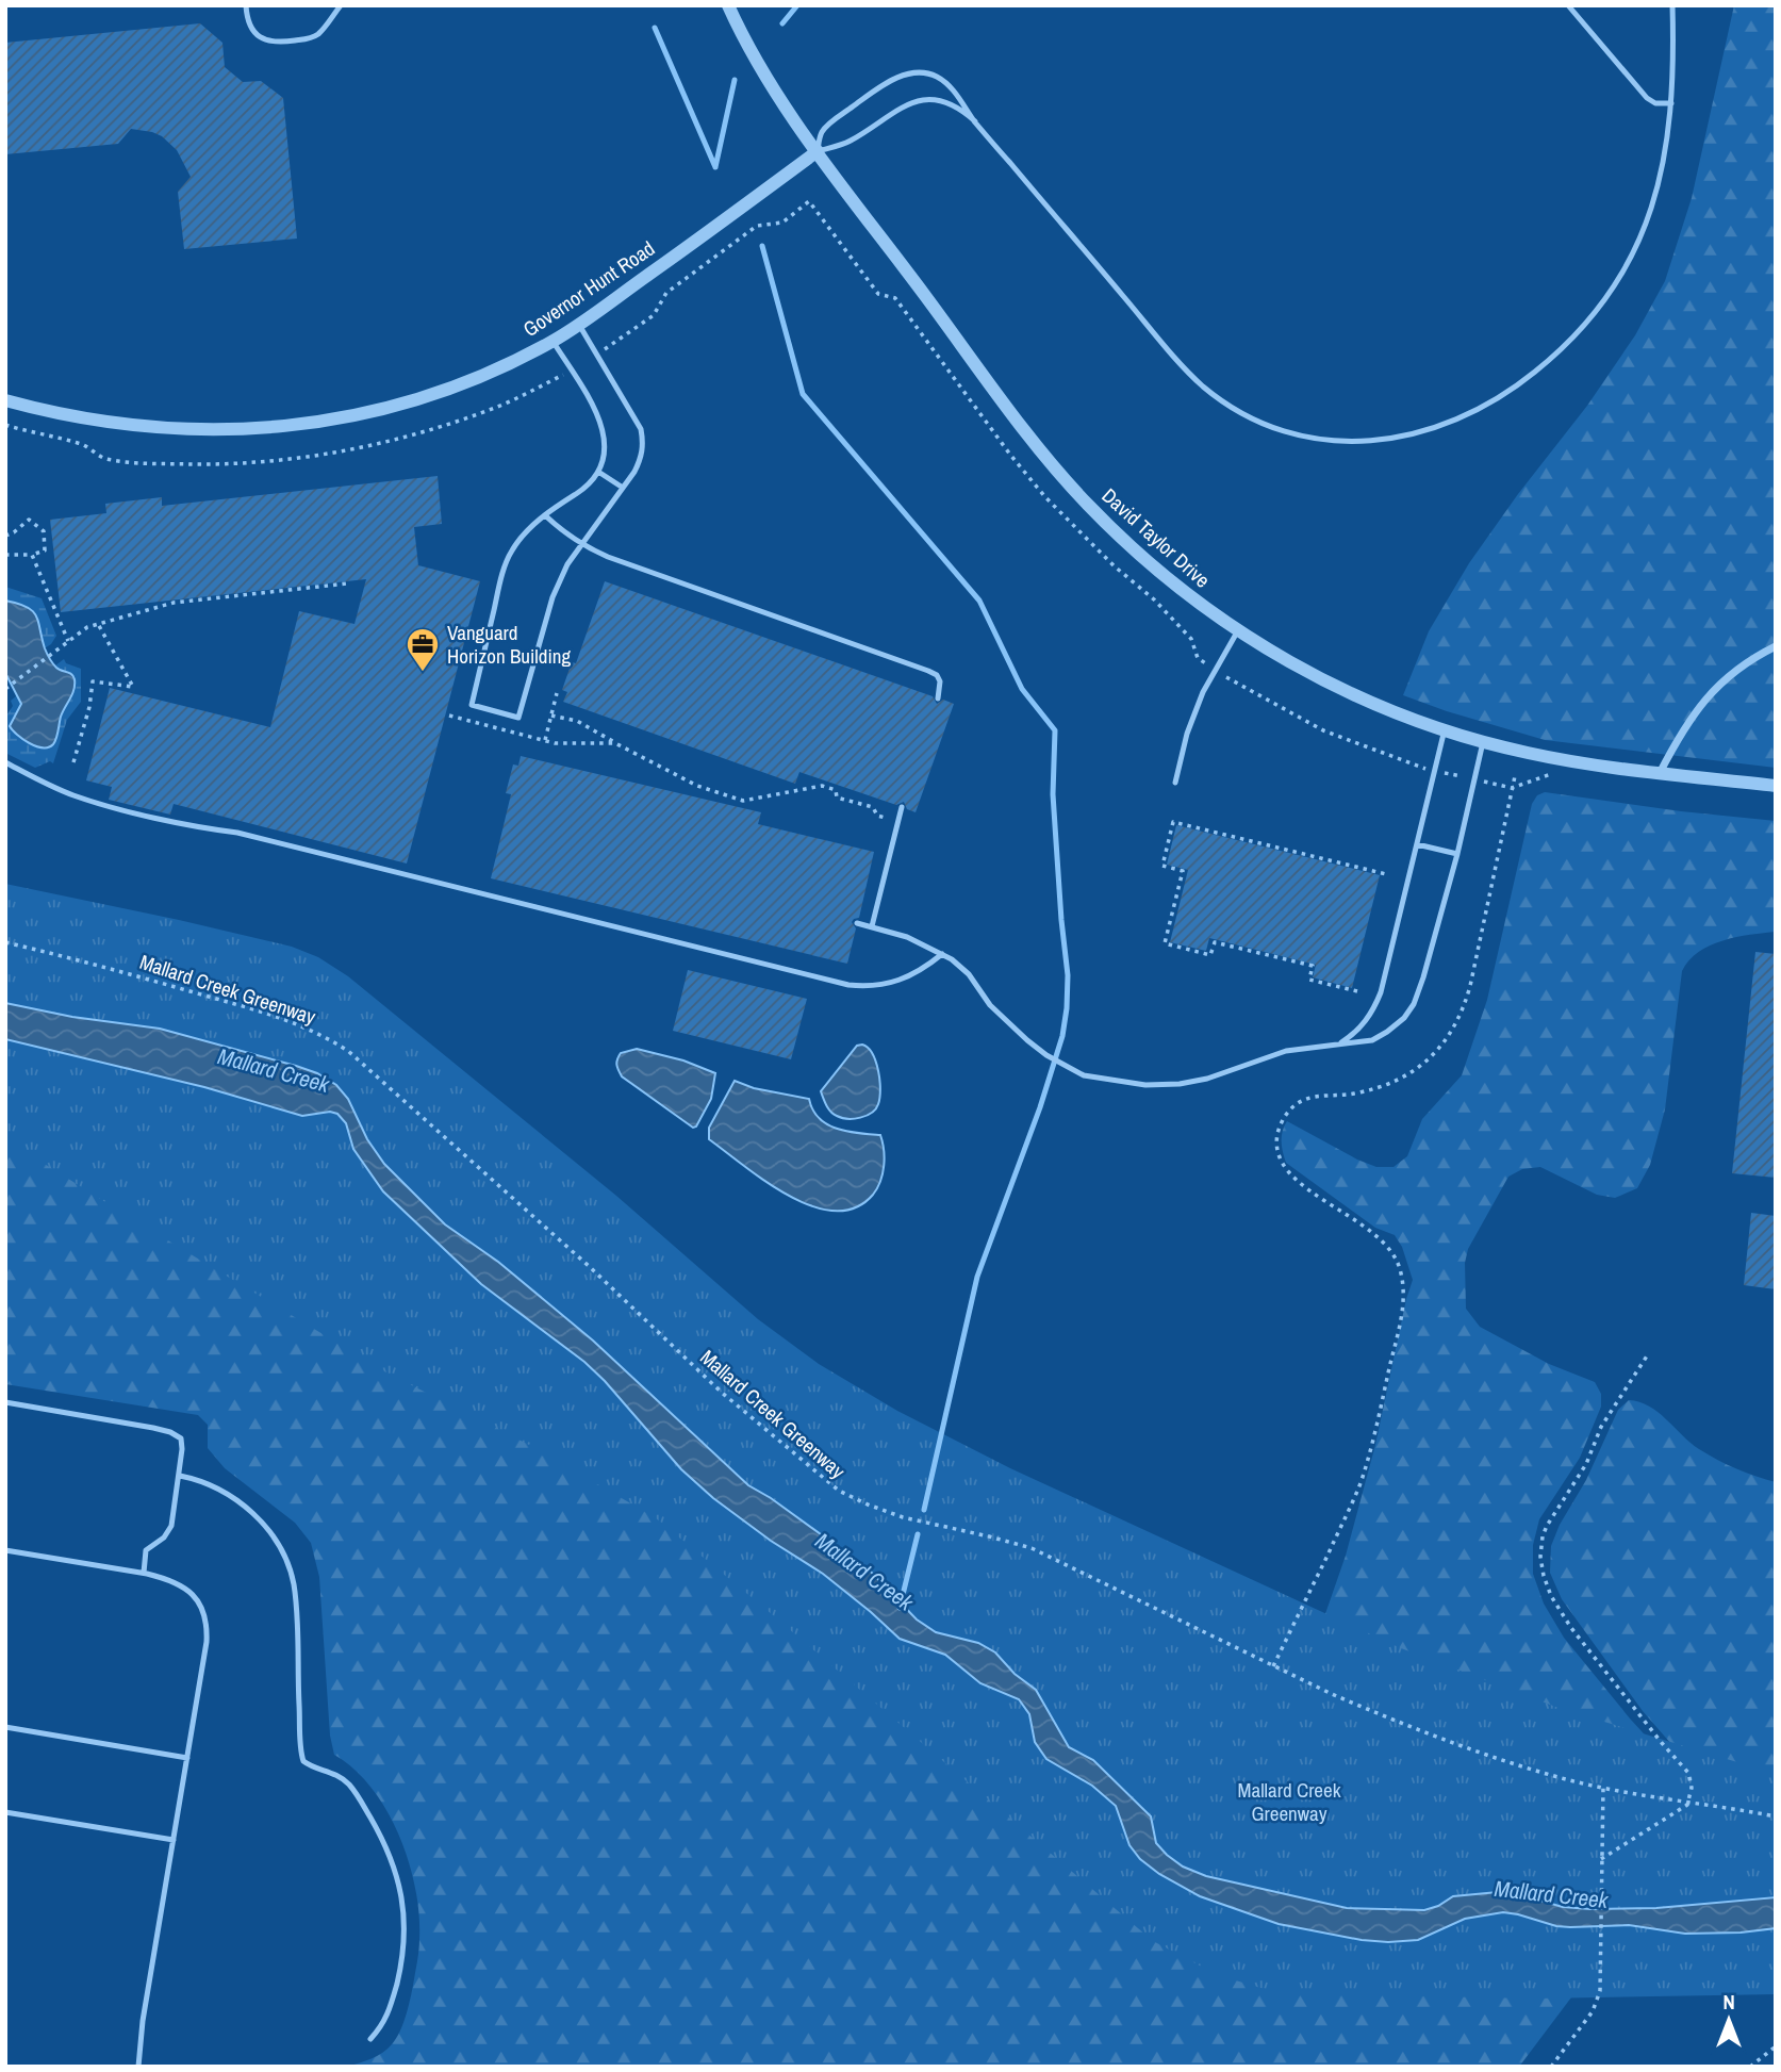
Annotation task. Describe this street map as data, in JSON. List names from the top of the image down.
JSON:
{
  "streets": {
    "street": ["Governor Hunt Road", "David Taylor Drive"],
    "path": ["Mallard Creek Greenway"]
  },
  "crossings": [
    ["Governor Hunt Road", "David Taylor Drive"]
  ],
  "water": ["Mallard Creek"],
  "parks": ["Mallard Creek Greenway"],
  "places": {
    "office": ["Vanguard Horizon Building"]
  },
  "north": "top"
}
